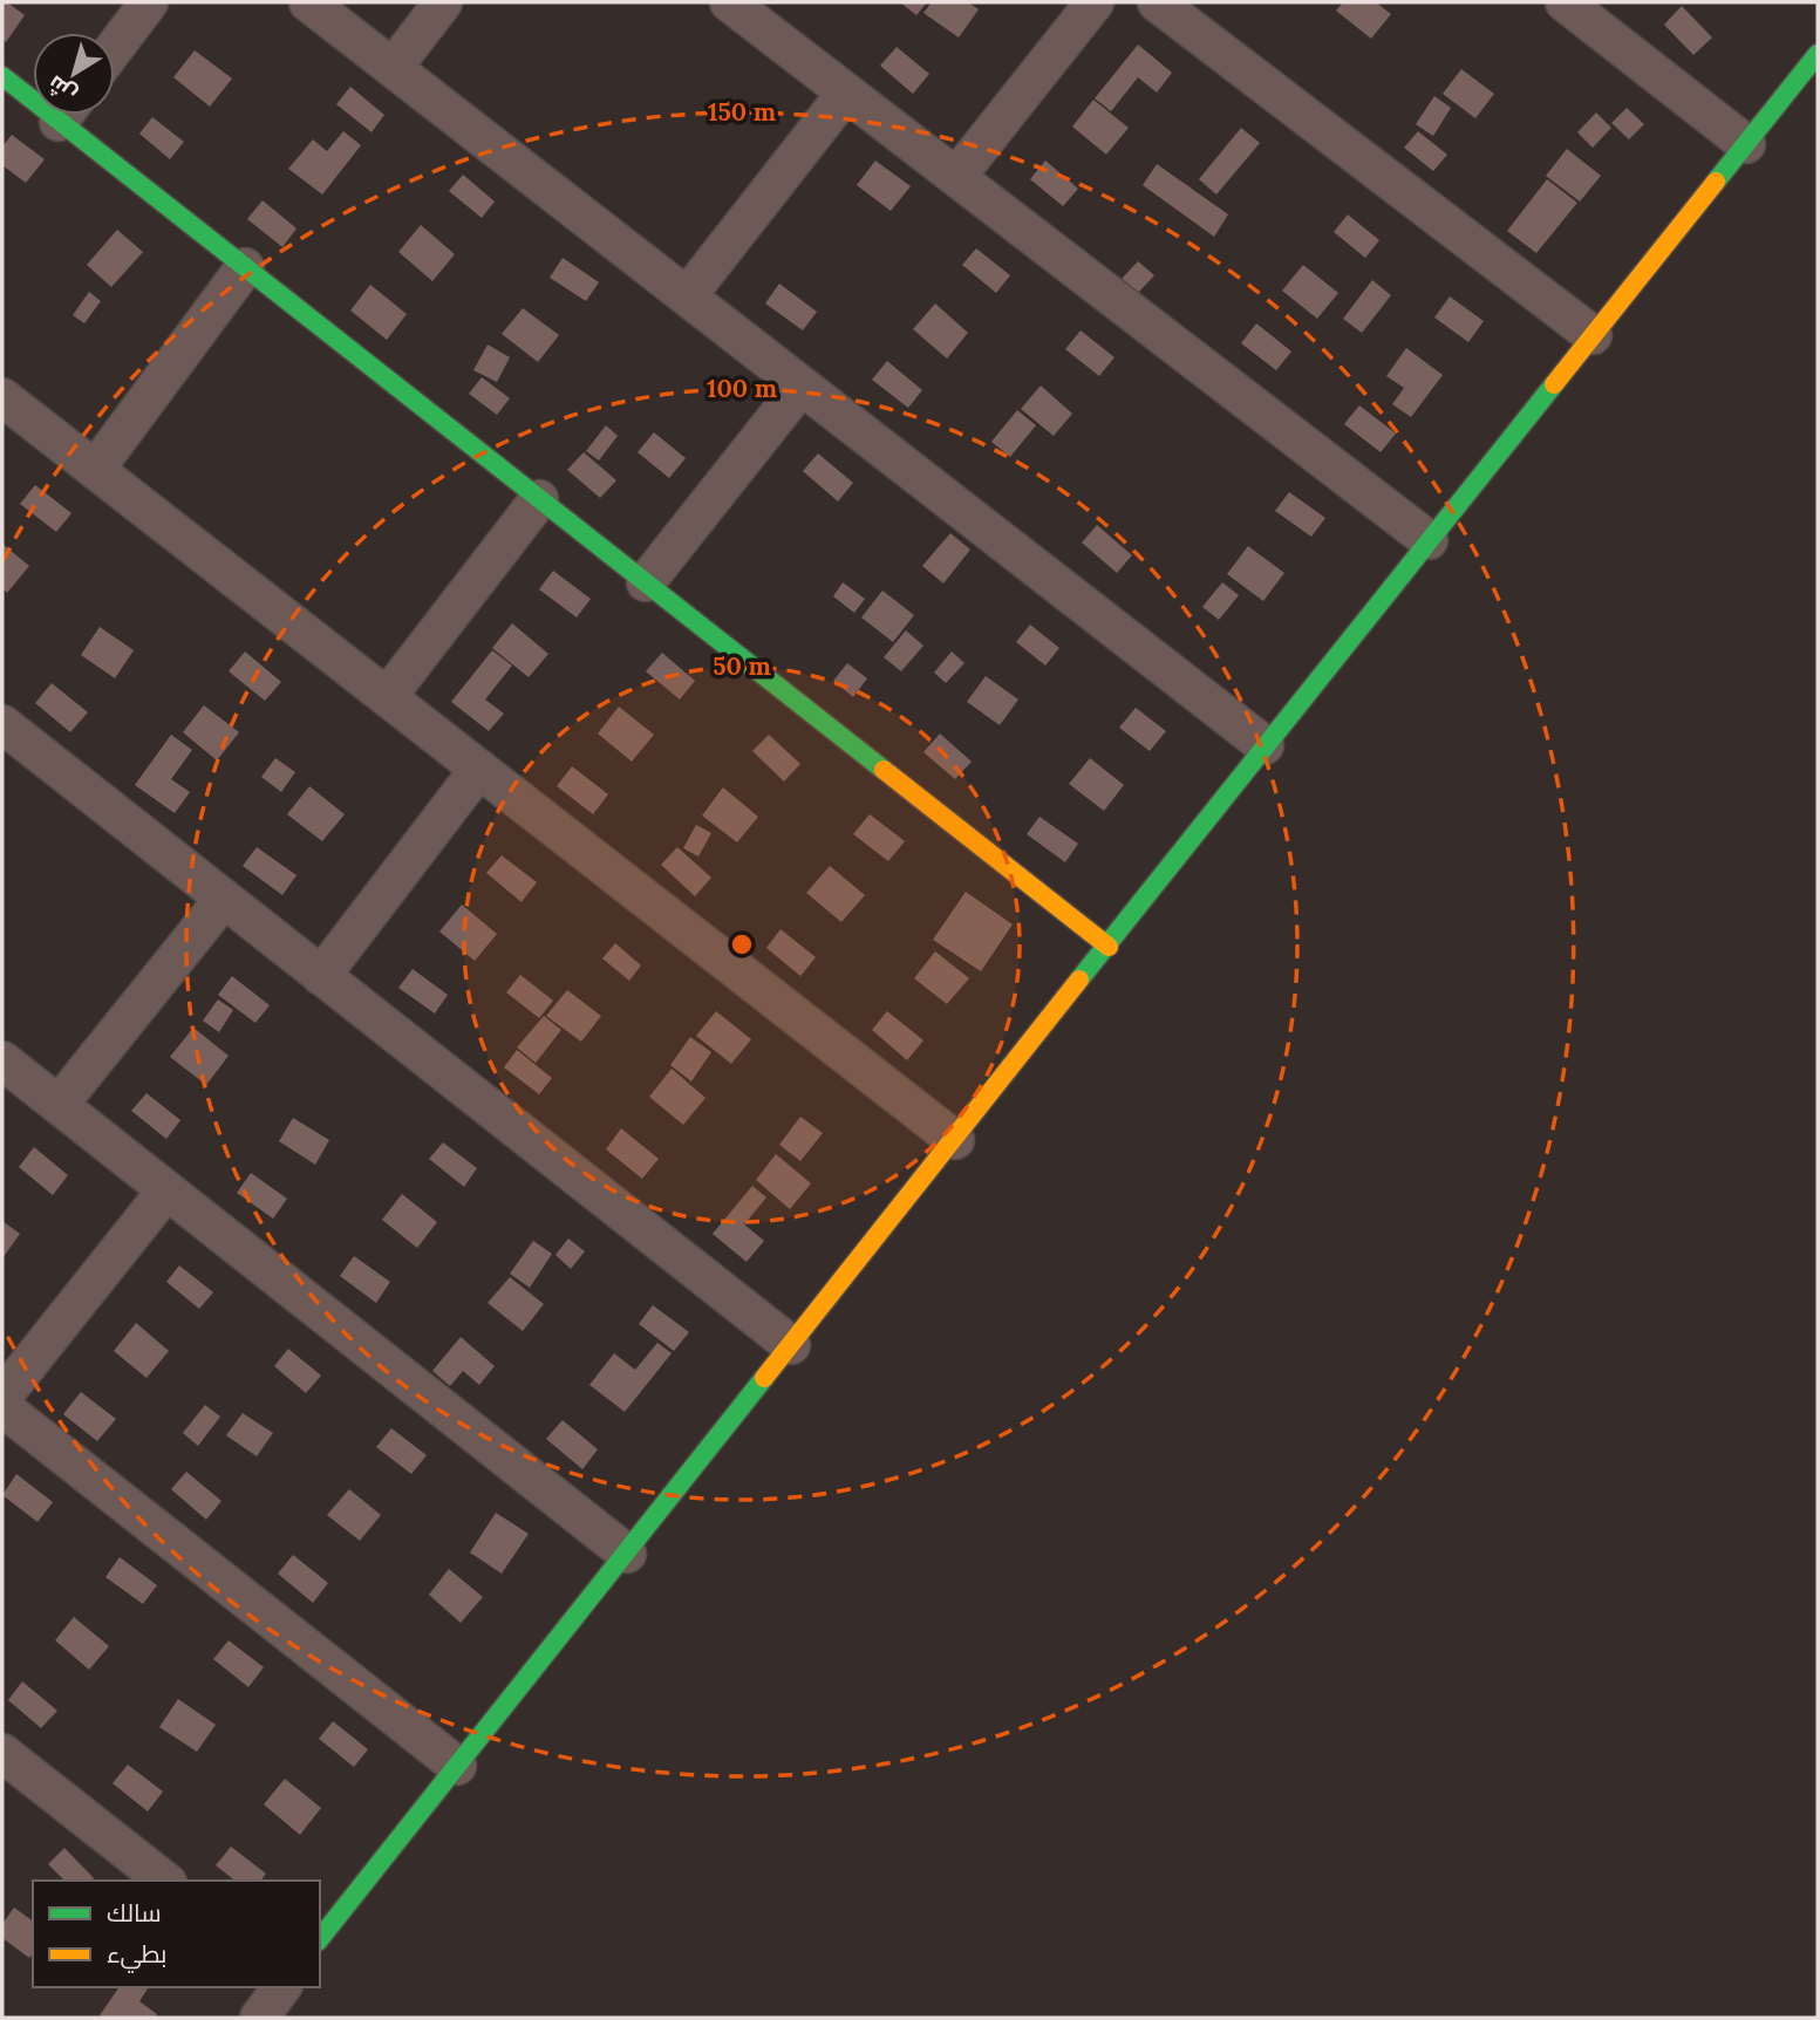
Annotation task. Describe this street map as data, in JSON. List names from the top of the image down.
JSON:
{
  "legend": ["سالك", "بطيء"],
  "north": "bottom left",
  "rings": ["150 m", "100 m", "50 m"]
}
